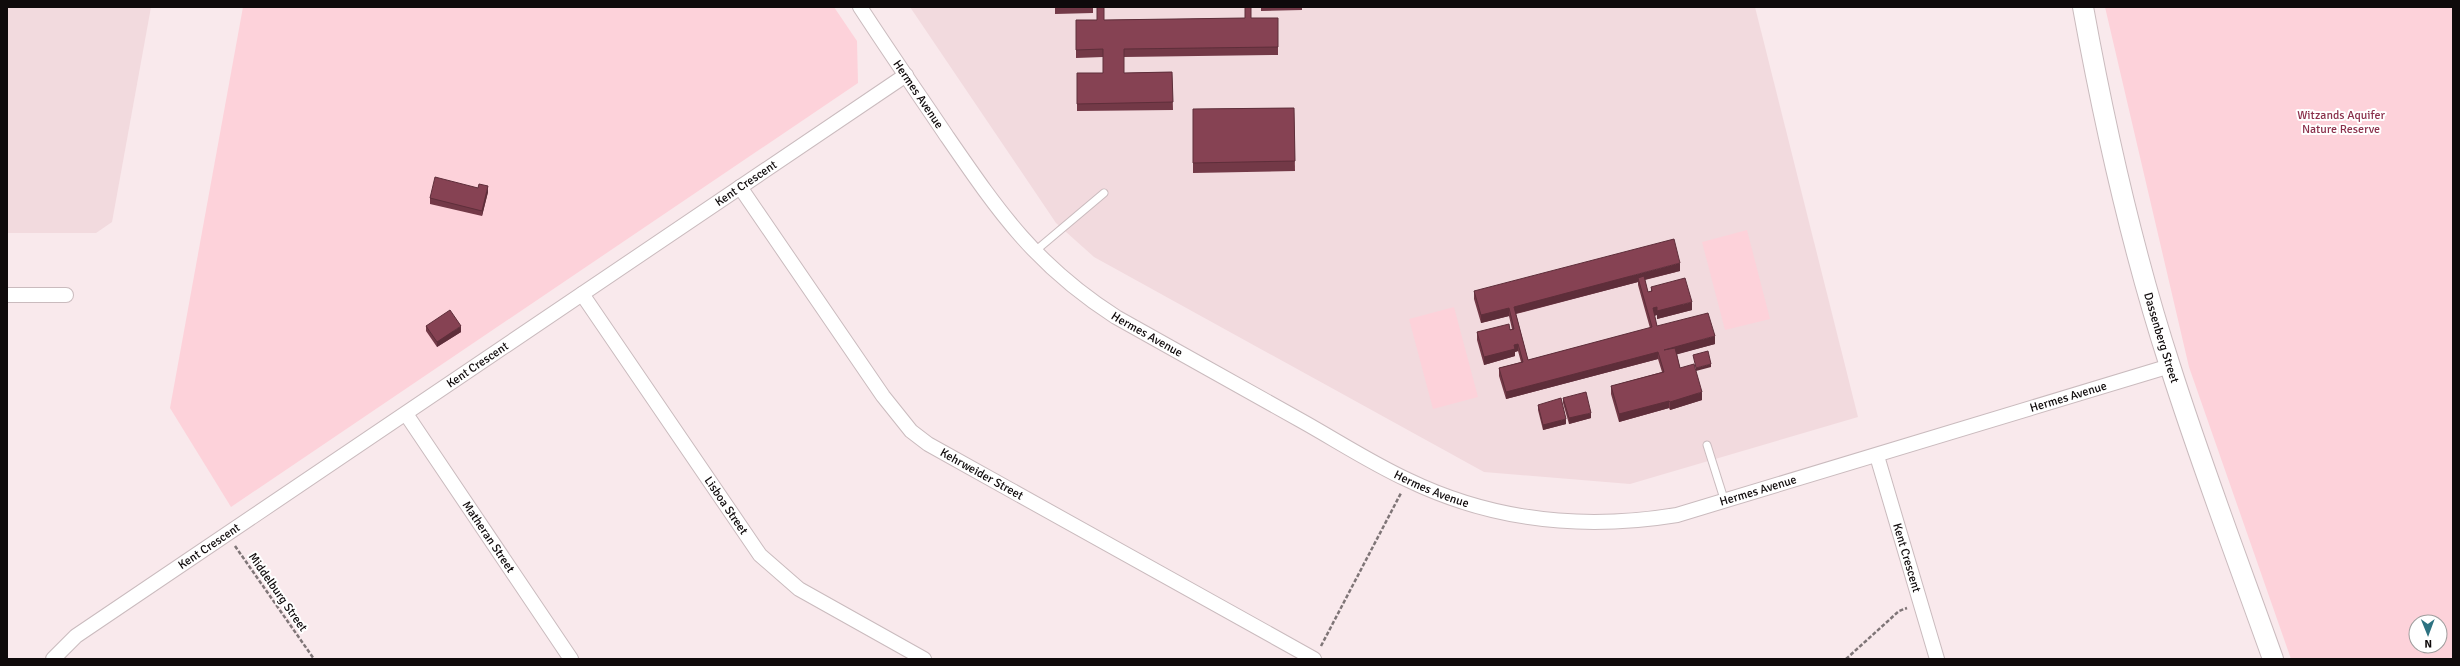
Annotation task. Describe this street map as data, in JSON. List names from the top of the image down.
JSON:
{
  "streets": {
    "main road": ["Dassenberg Street"],
    "street": [
      "Hermes Avenue",
      "Kent Crescent",
      "Kehrweider Street",
      "Lisboa Street",
      "Matheran Street"
    ],
    "path": ["Middelburg Street"]
  },
  "crossings": [
    ["Hermes Avenue", "Kent Crescent"],
    ["Hermes Avenue", "Dassenberg Street"],
    ["Kent Crescent", "Kehrweider Street"],
    ["Kent Crescent", "Lisboa Street"],
    ["Kent Crescent", "Matheran Street"],
    ["Kent Crescent", "Middelburg Street"]
  ],
  "parks": ["Witzands Aquifer Nature Reserve"],
  "north": "bottom"
}
